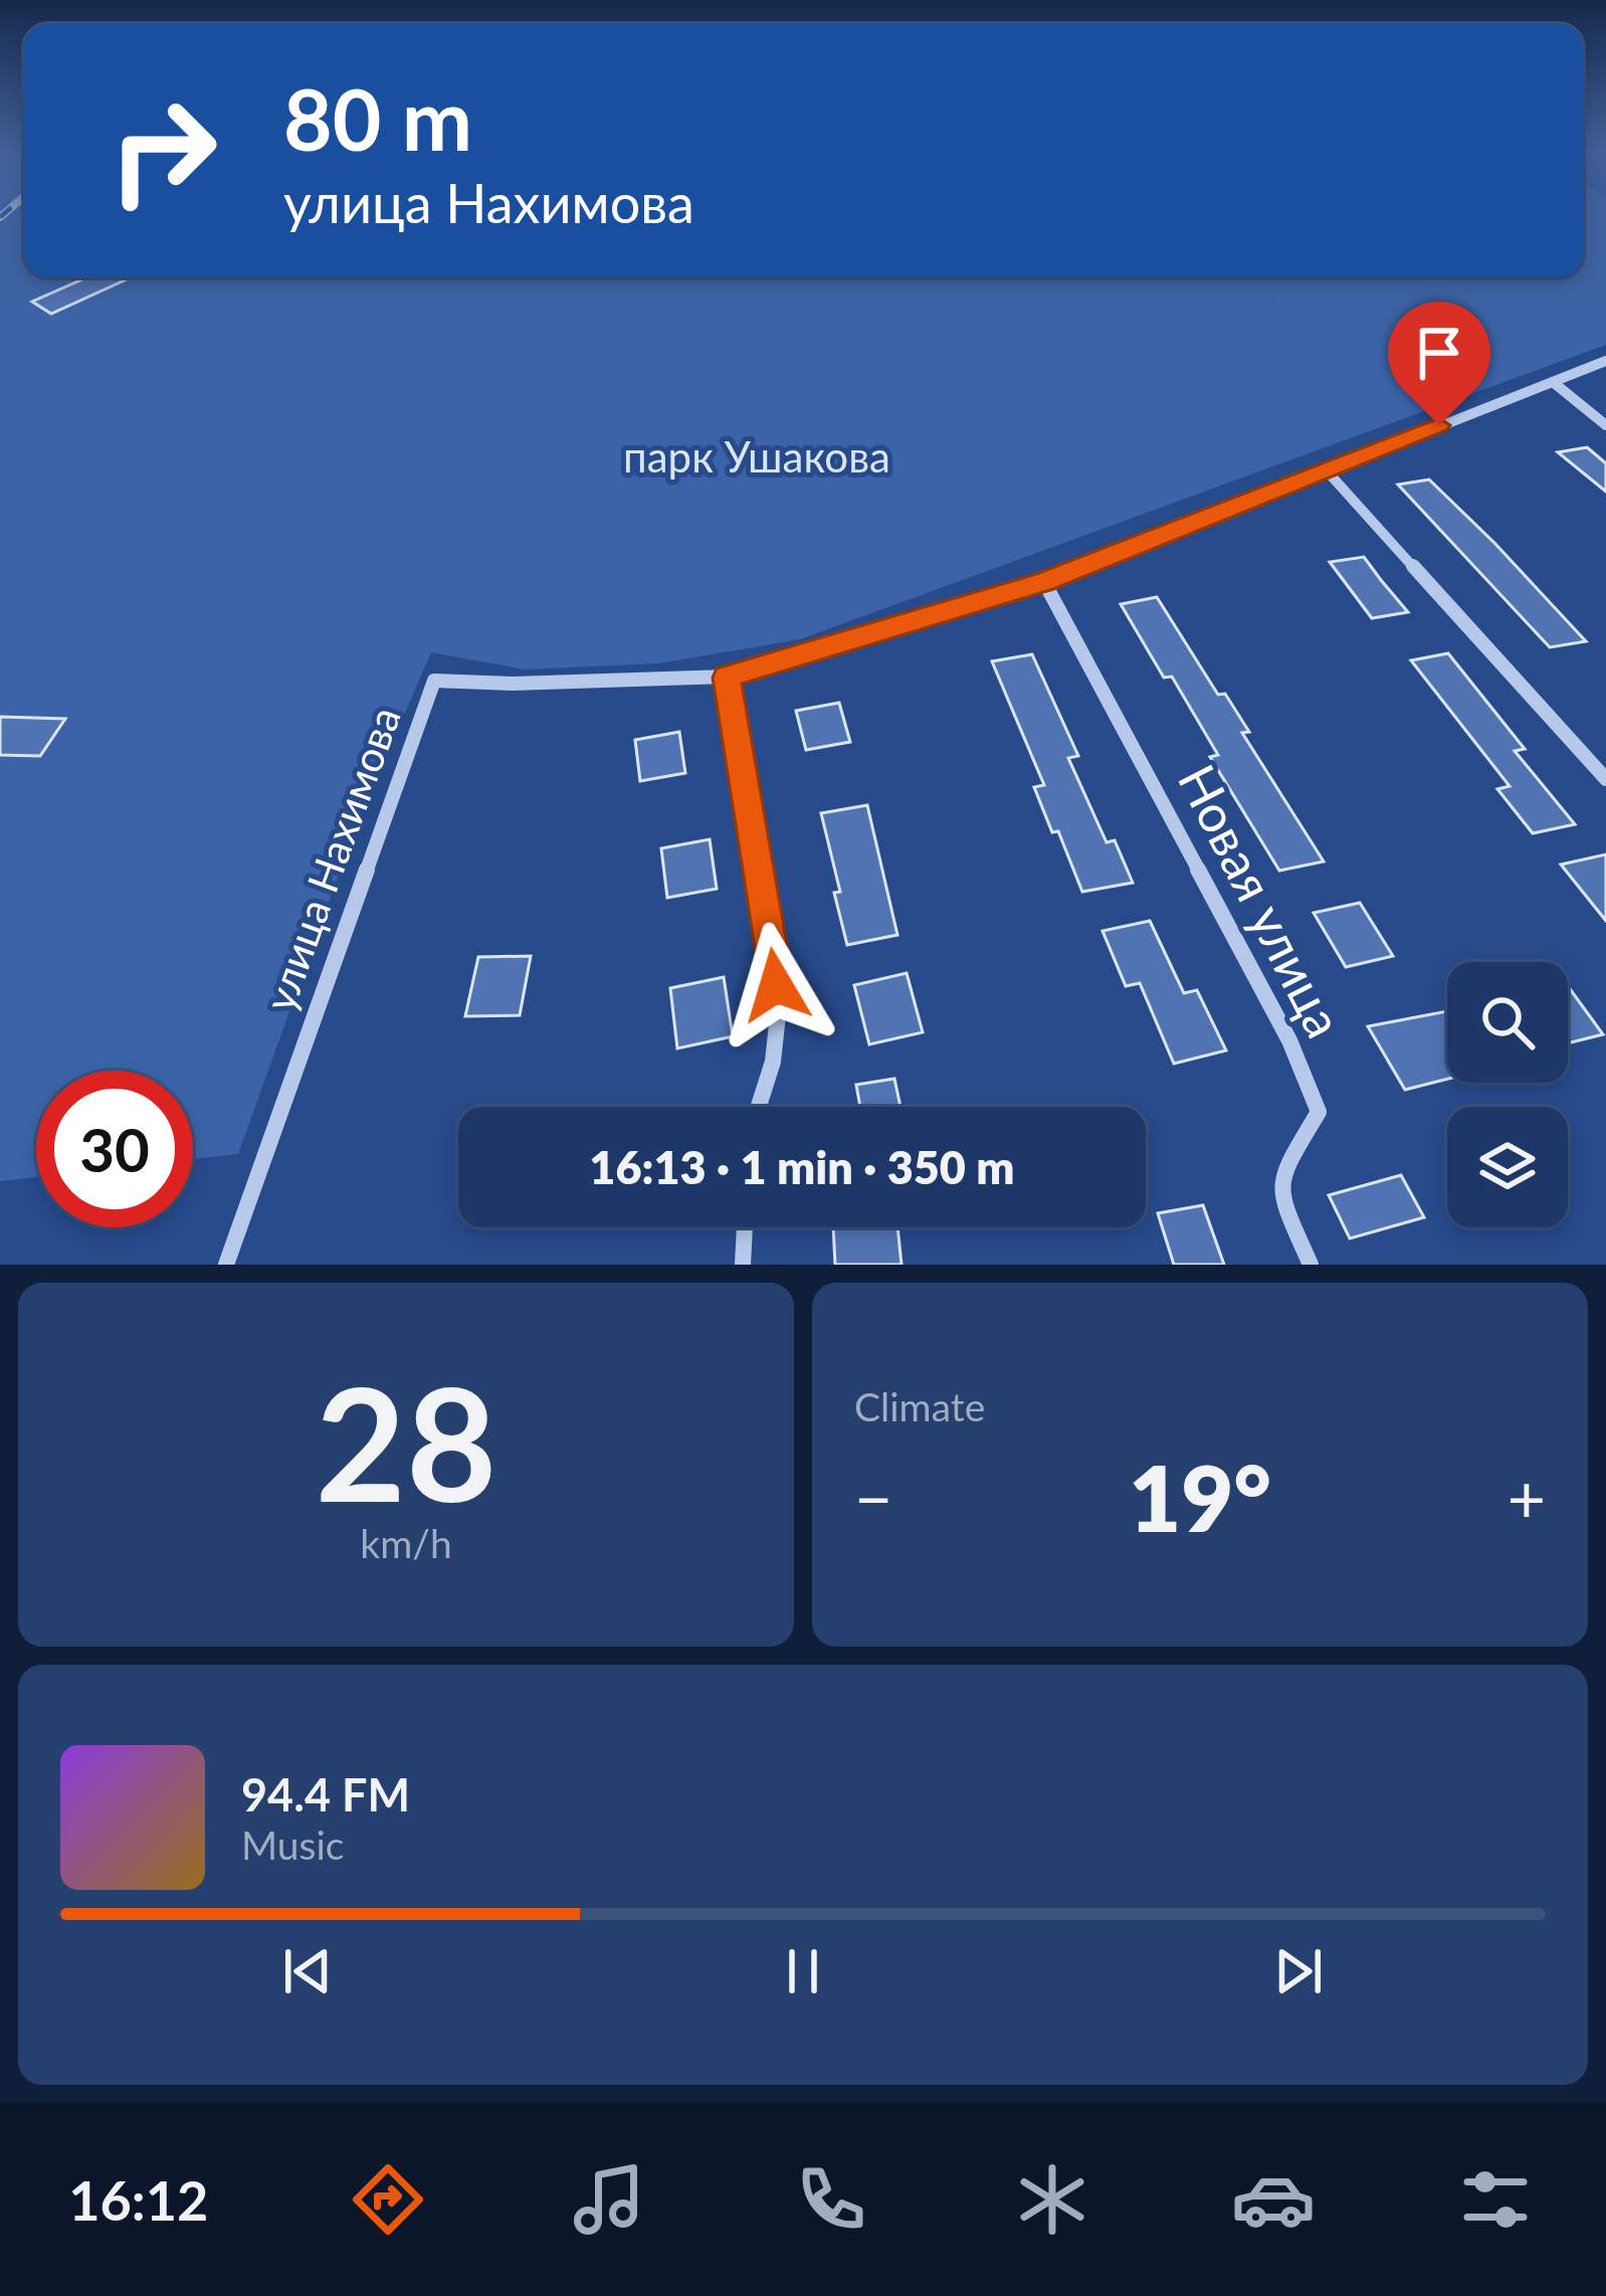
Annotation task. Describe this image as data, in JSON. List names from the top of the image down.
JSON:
{
  "streets": {
    "street": ["улица Нахимова", "Новая улица"]
  },
  "crossings": [
    ["улица Нахимова", "Новая улица"]
  ],
  "parks": ["парк Ушакова"],
  "page": {
    "turn": ["80 m", "улица Нахимова"],
    "limit": "30",
    "trip": "16:13 · 1 min · 350 m",
    "tile": [
      ["28", "km/h"],
      "Climate"
    ],
    "heat": ["−", "19°", "+"],
    "song": ["94.4 FM", "Music"],
    "tabs": "16:12"
  }
}
